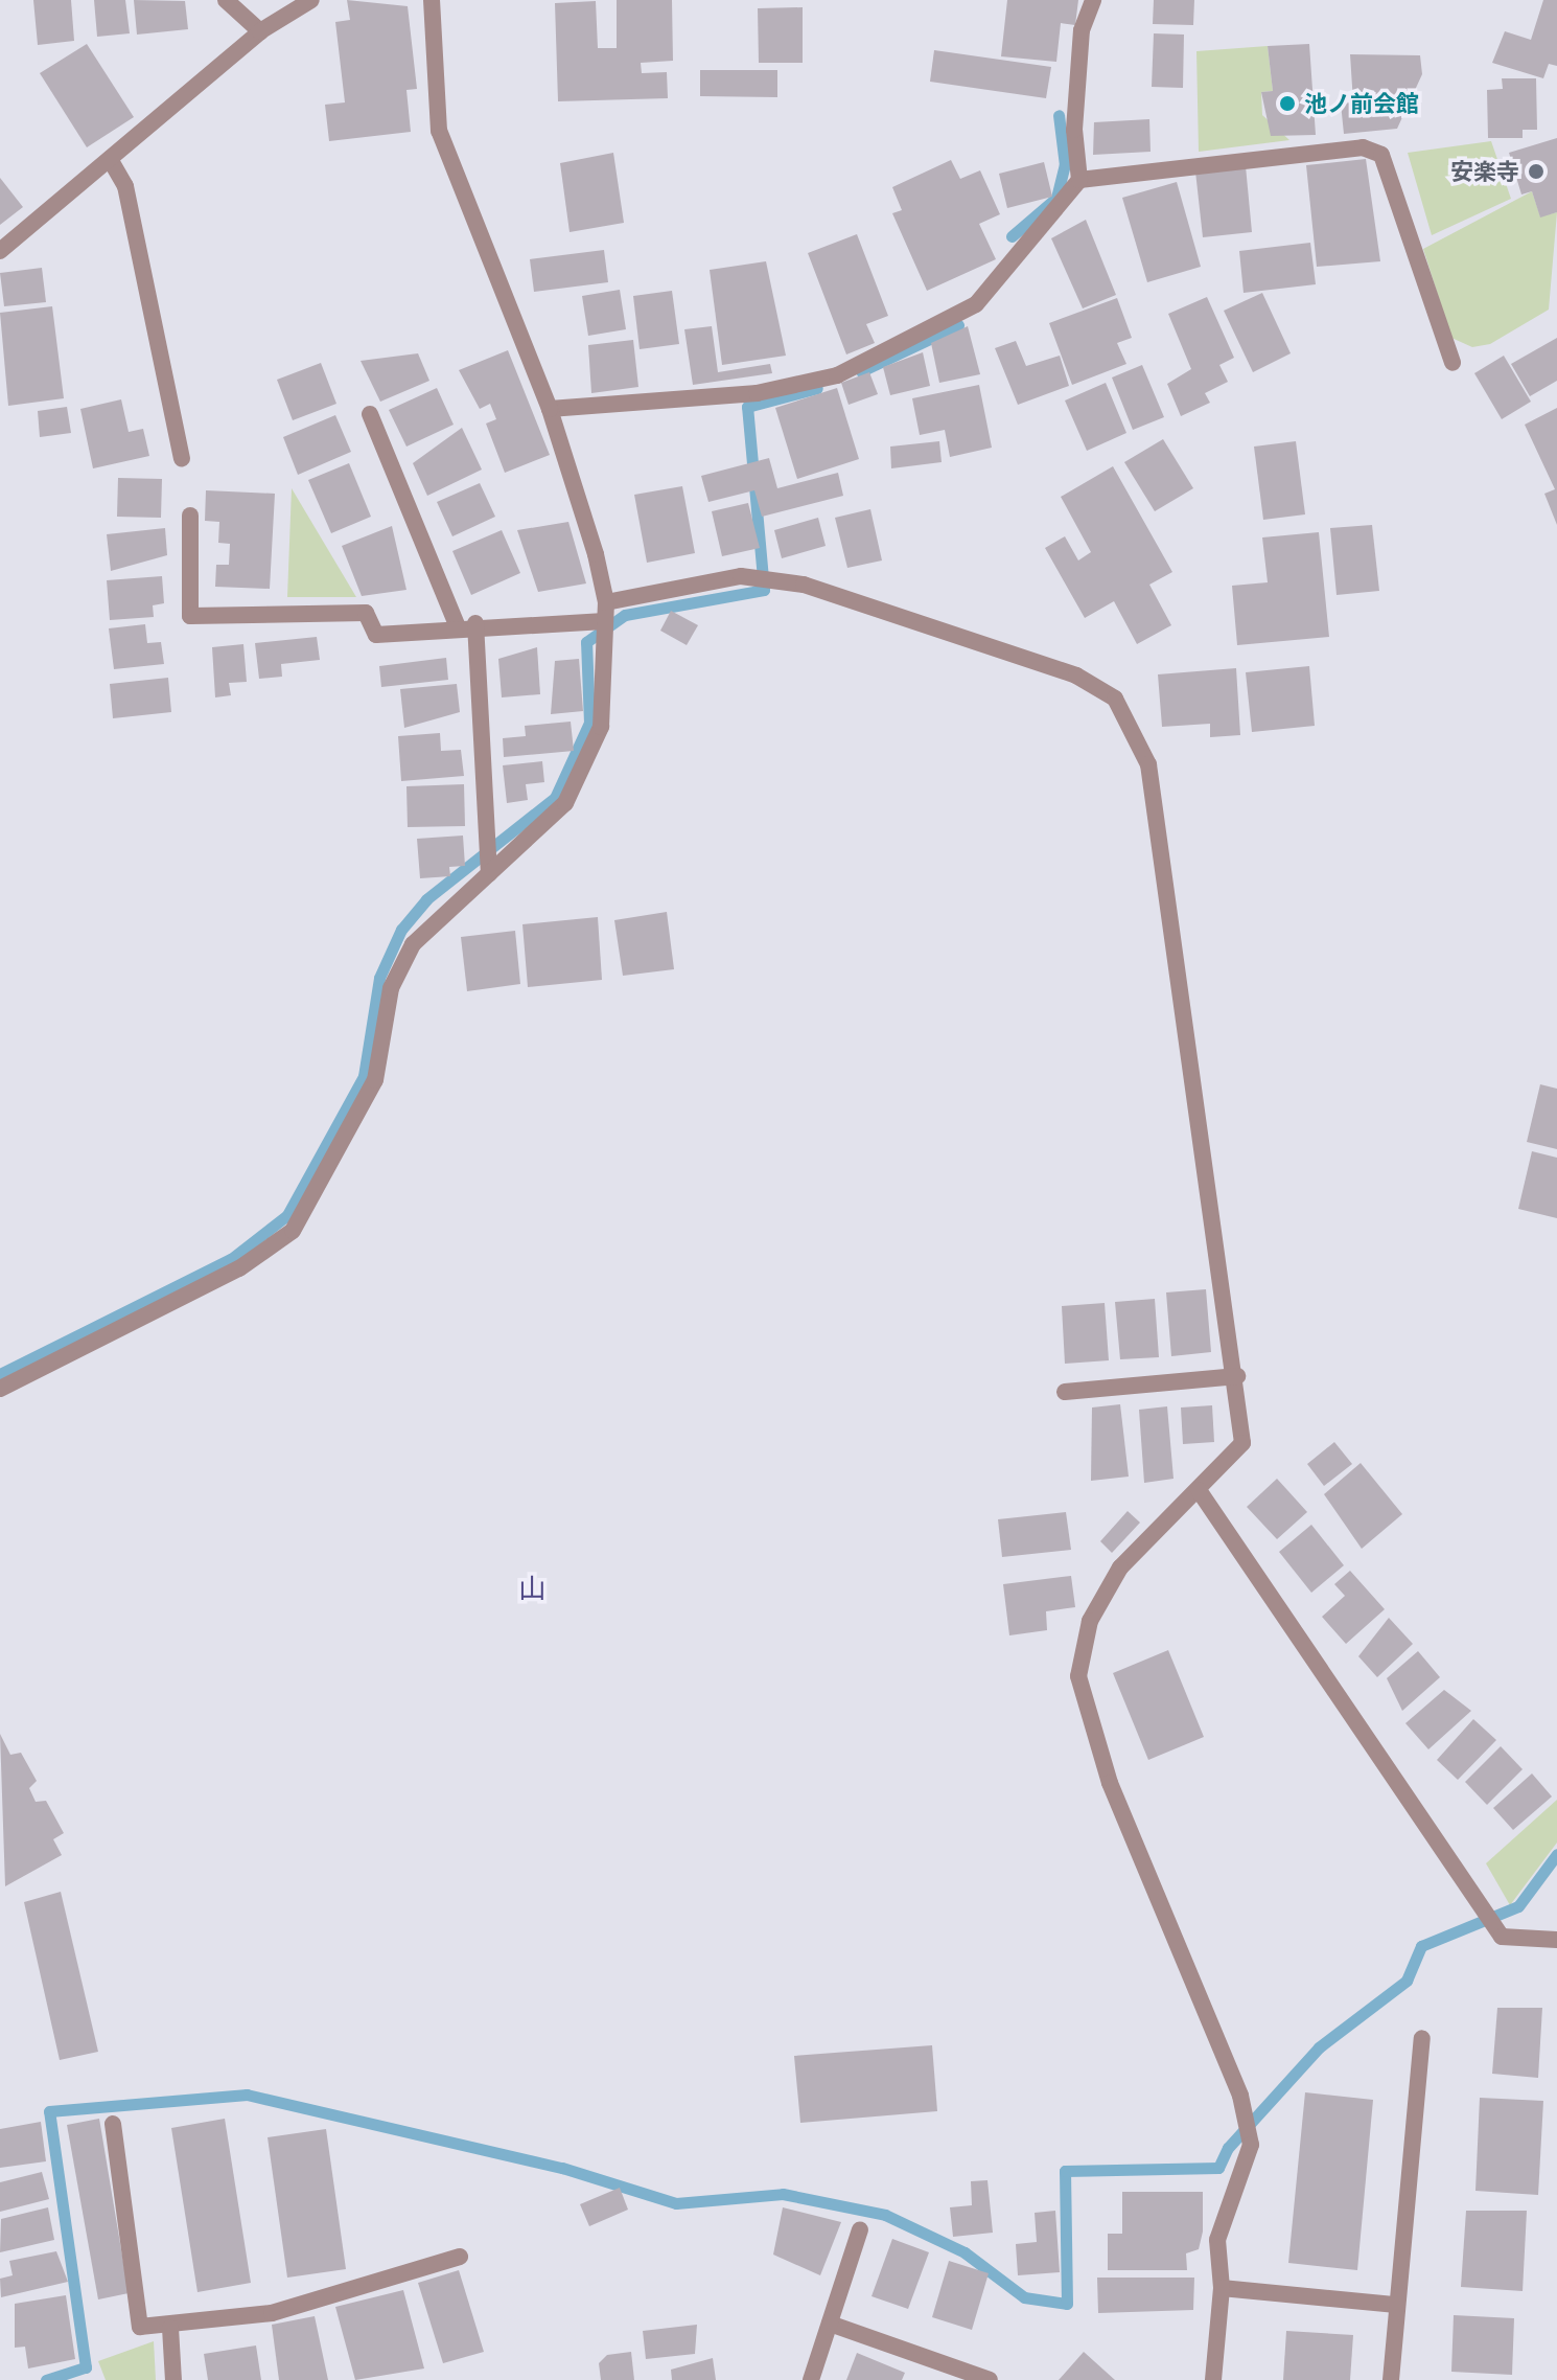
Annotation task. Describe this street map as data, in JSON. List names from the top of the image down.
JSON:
{
  "districts": ["山"],
  "places": ["池ノ前会館", "安楽寺"]
}
